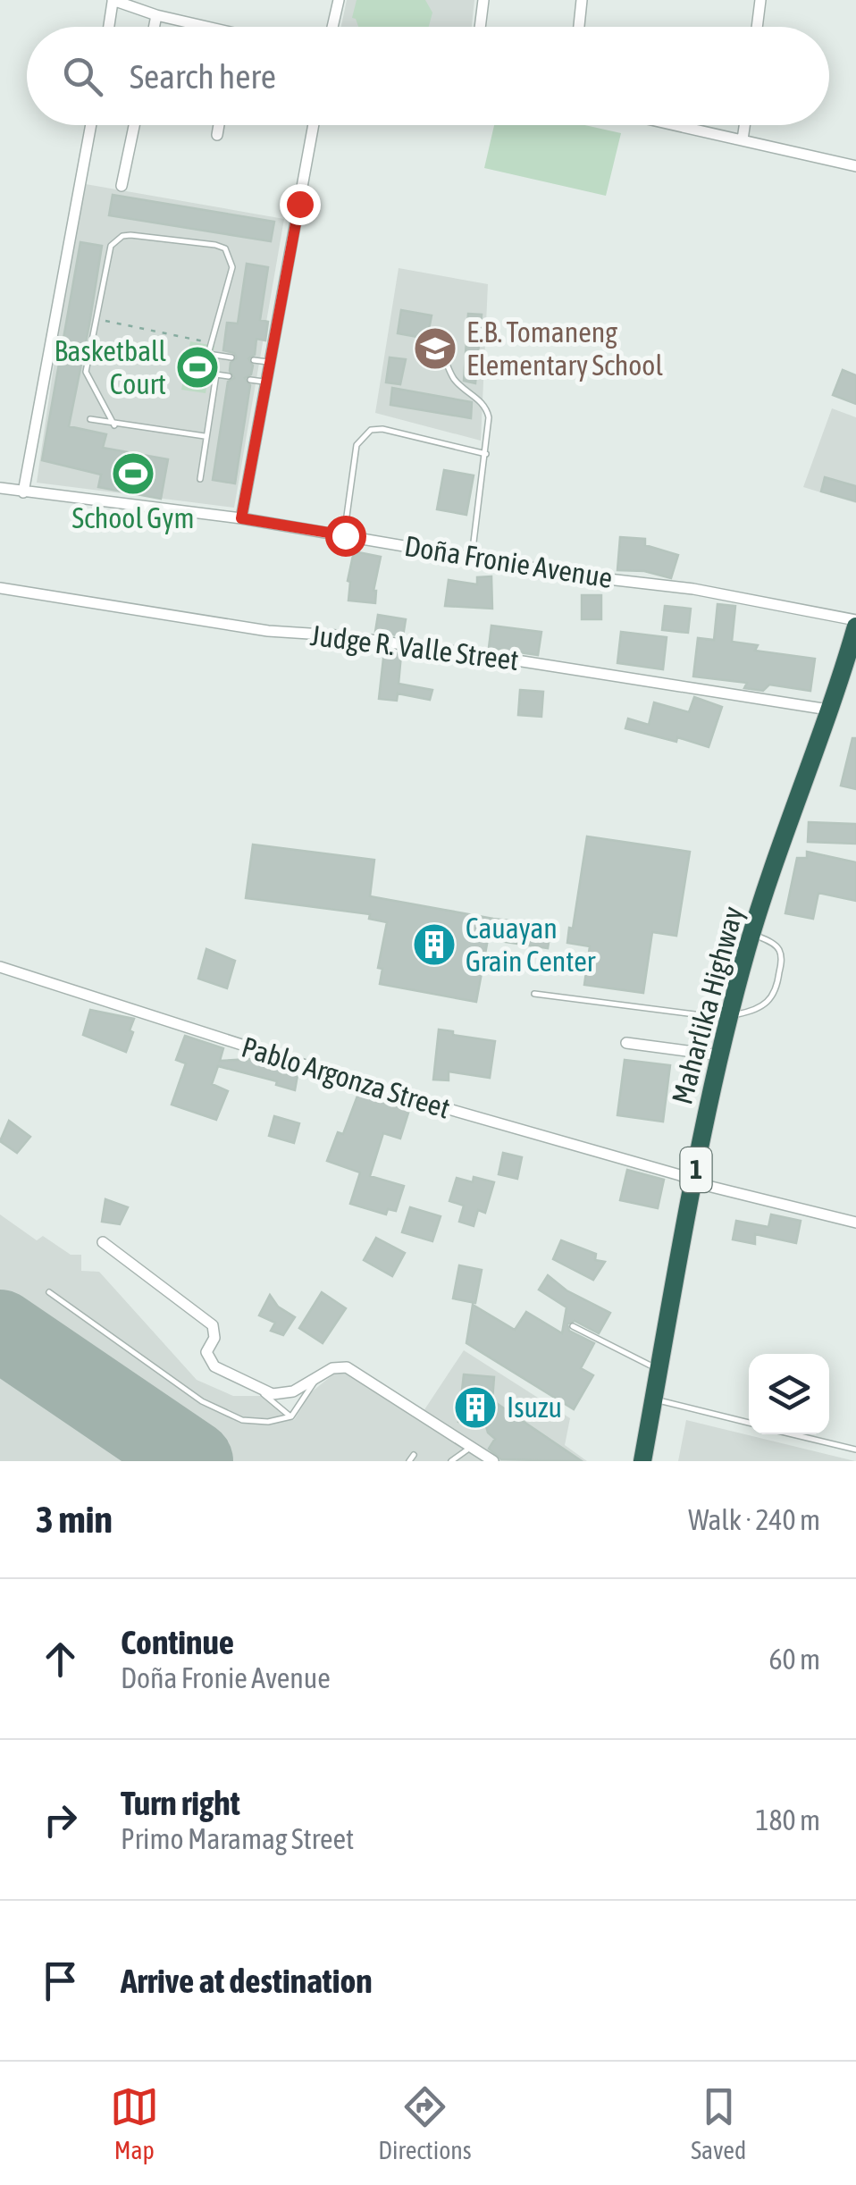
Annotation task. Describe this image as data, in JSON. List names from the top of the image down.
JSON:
{
  "streets": {
    "highway": ["Maharlika Highway", "1"],
    "street": ["Doña Fronie Avenue", "Judge R. Valle Street", "Pablo Argonza Street"]
  },
  "crossings": [
    ["Doña Fronie Avenue", "Maharlika Highway"],
    ["Judge R. Valle Street", "Maharlika Highway"],
    ["Maharlika Highway", "Pablo Argonza Street"]
  ],
  "places": {
    "school or university": ["E.B. Tomaneng Elementary School"],
    "sports": ["Basketball Court", "School Gym"],
    "building": ["Cauayan Grain Center", "Isuzu"]
  },
  "page": {
    "search": "Search here",
    "heading": ["3 min", "Walk · 240 m"],
    "list": [
      ["Continue", "Doña Fronie Avenue", "60 m"],
      ["Turn right", "Primo Maramag Street", "180 m"],
      "Arrive at destination"
    ],
    "nav": ["Map", "Directions", "Saved"]
  }
}
